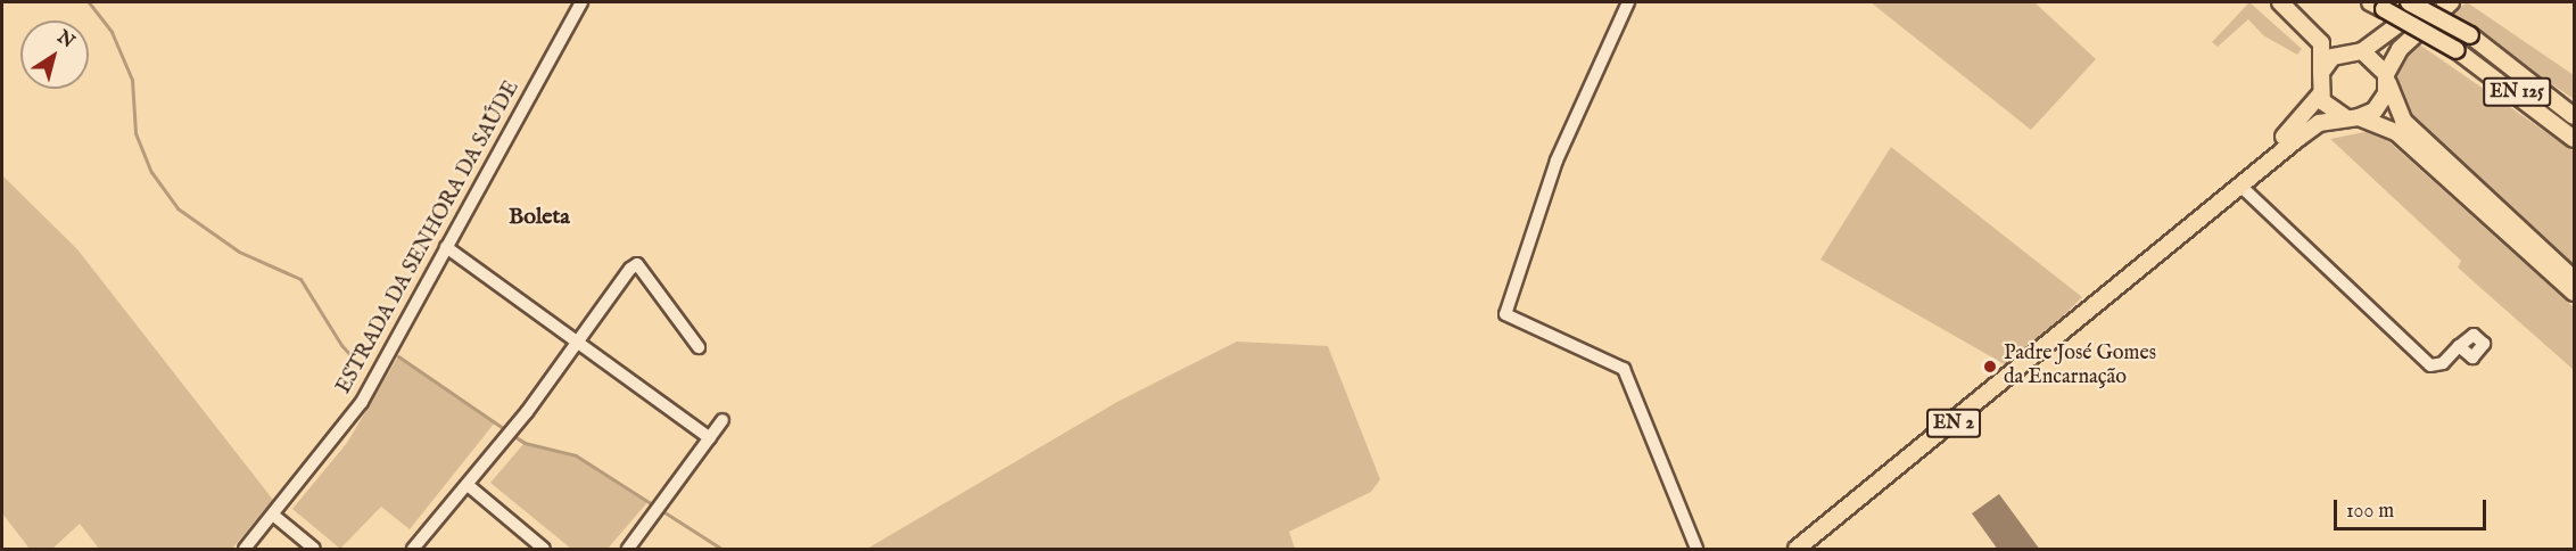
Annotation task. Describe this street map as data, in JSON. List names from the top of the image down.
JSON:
{
  "streets": {
    "main road": ["EN 125", "EN 2"],
    "street": ["ESTRADA DA SENHORA DA SAÚDE"]
  },
  "districts": ["Boleta"],
  "places": ["Padre José Gomes da Encarnação"],
  "scale_bar": "100 m",
  "north": "top right"
}
